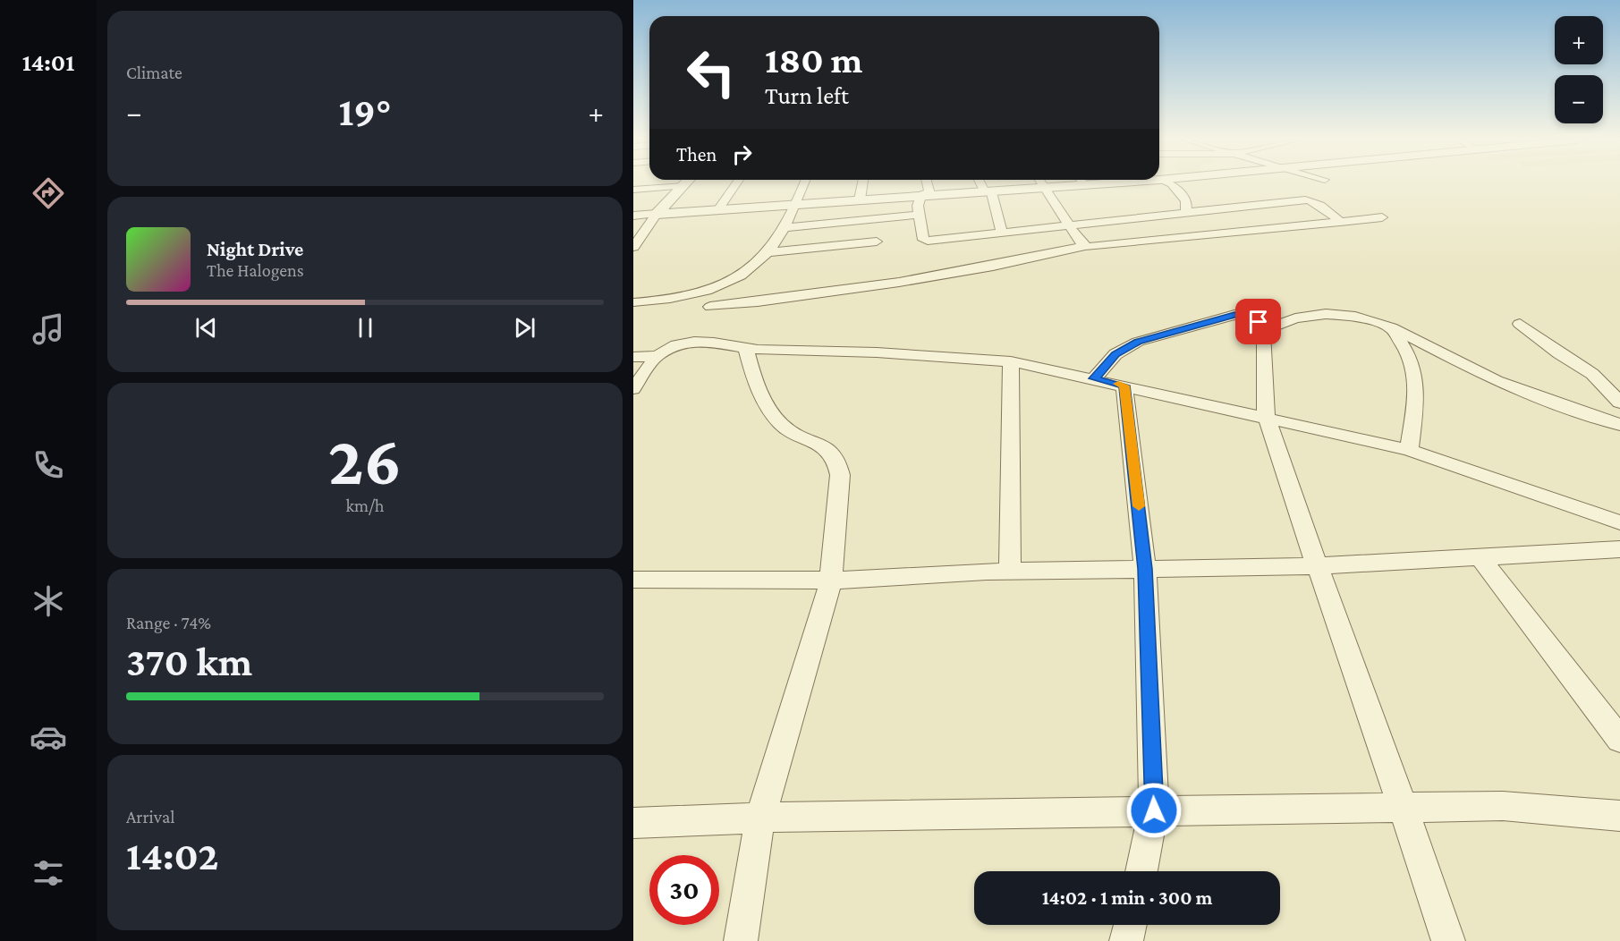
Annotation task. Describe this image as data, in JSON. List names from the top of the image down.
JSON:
{
  "page": {
    "tabs": "14:01",
    "tile": [
      "Climate",
      ["26", "km/h"],
      ["Range · 74%", "370 km"],
      ["Arrival", "14:02"]
    ],
    "map_buttons": ["+", "−"],
    "turn": ["180 m", "Turn left"],
    "heat": ["−", "19°", "+"],
    "then": "Then",
    "song": ["Night Drive", "The Halogens"],
    "limit": "30",
    "trip": "14:02 · 1 min · 300 m"
  }
}
